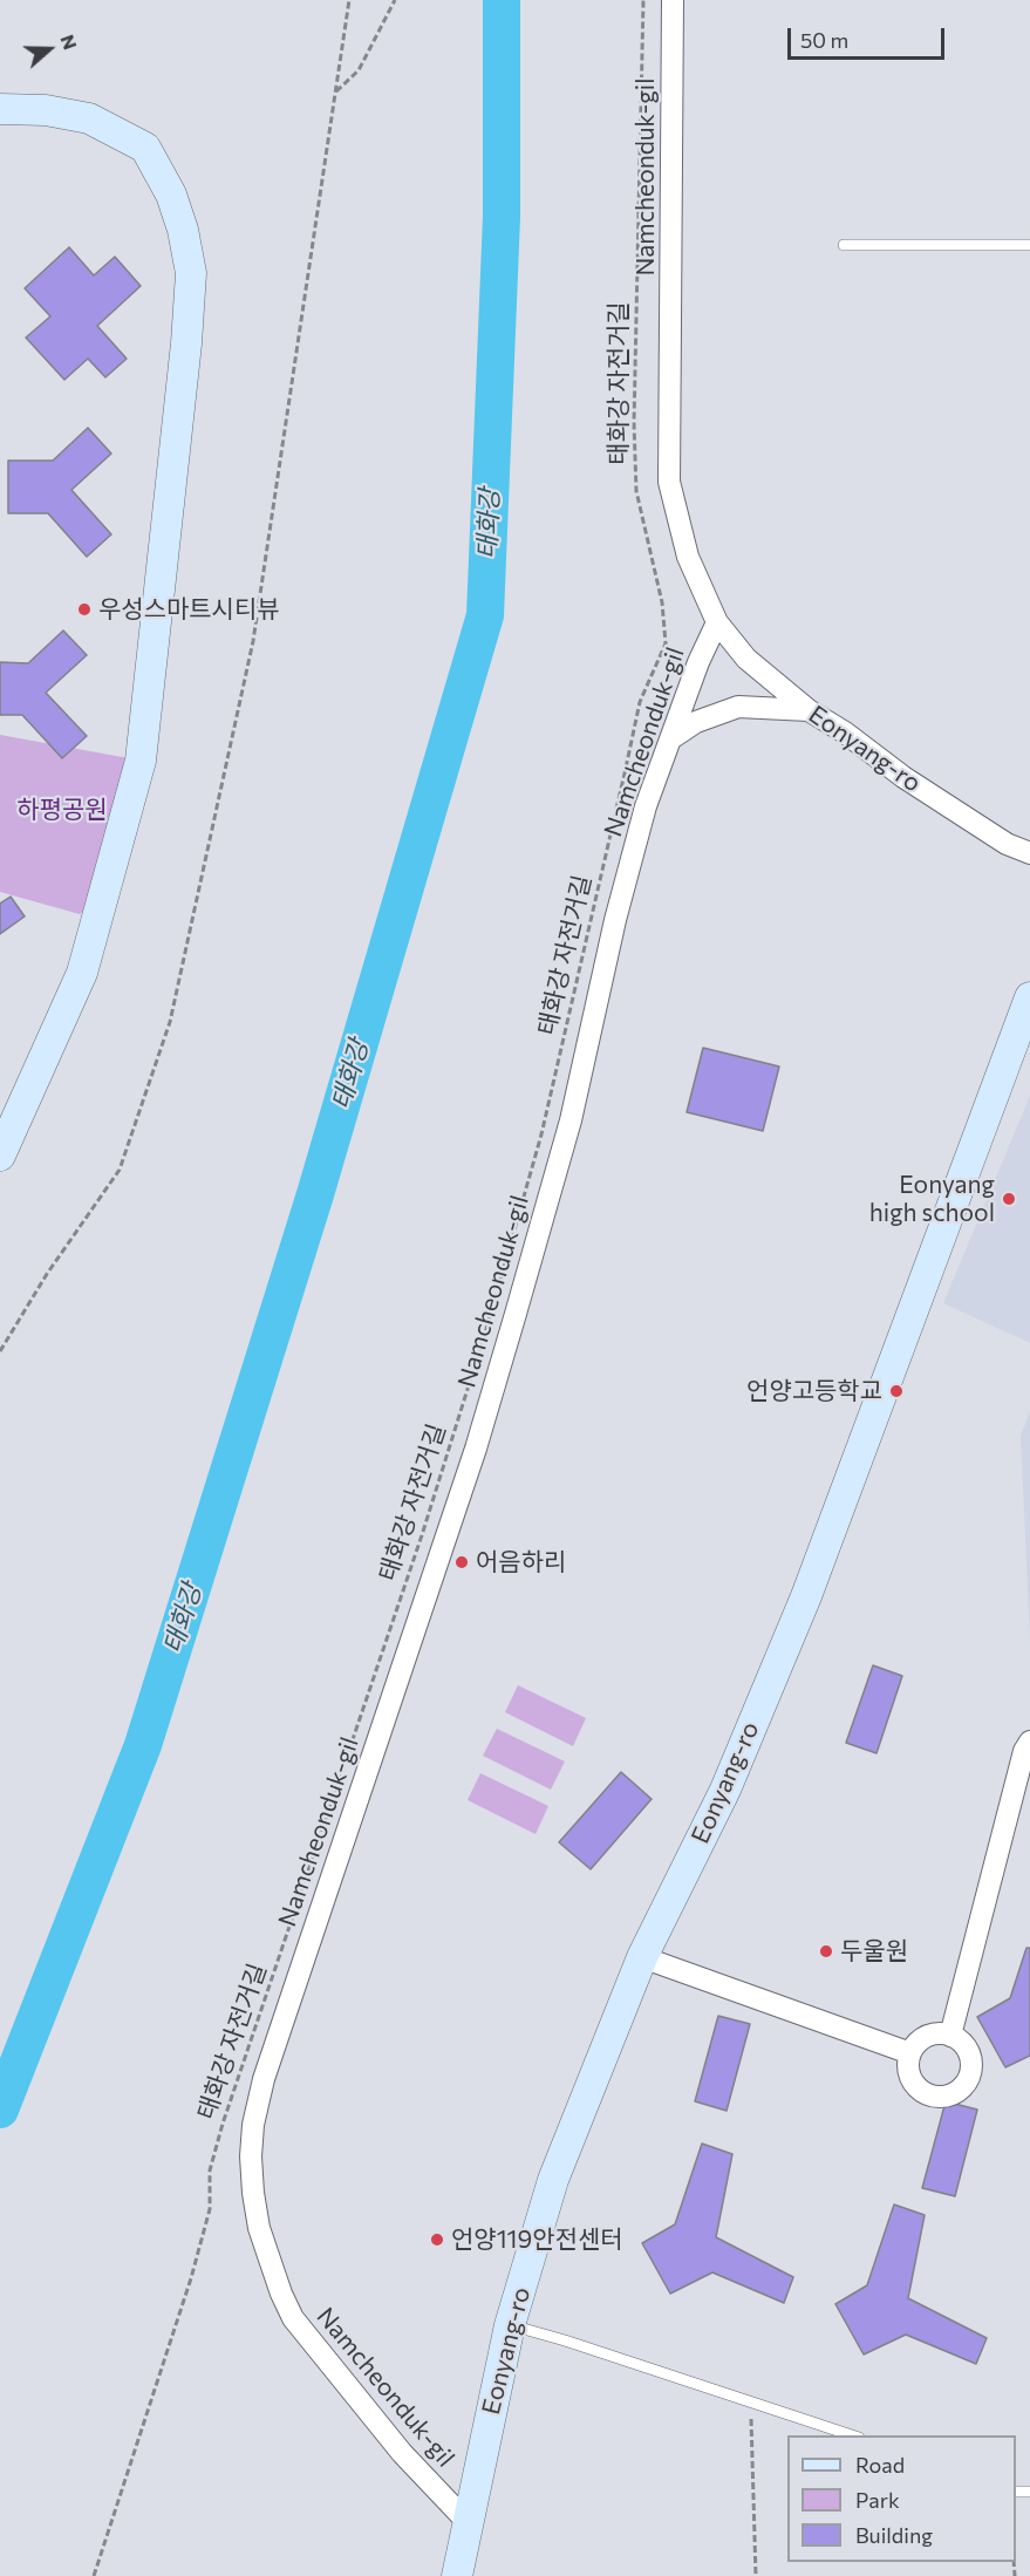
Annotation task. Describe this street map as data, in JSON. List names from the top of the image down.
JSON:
{
  "streets": {
    "main road": ["Eonyang-ro"],
    "street": ["Namcheonduk-gil"],
    "path": ["태화강 자전거길"]
  },
  "crossings": [
    ["Namcheonduk-gil", "Eonyang-ro"]
  ],
  "water": ["태화강"],
  "parks": ["하평공원"],
  "places": [
    "우성스마트시티뷰",
    "Eonyang high school",
    "언양고등학교",
    "어음하리",
    "두울원",
    "언양119안전센터"
  ],
  "legend": ["Road", "Park", "Building"],
  "scale_bar": "50 m",
  "north": "right"
}
